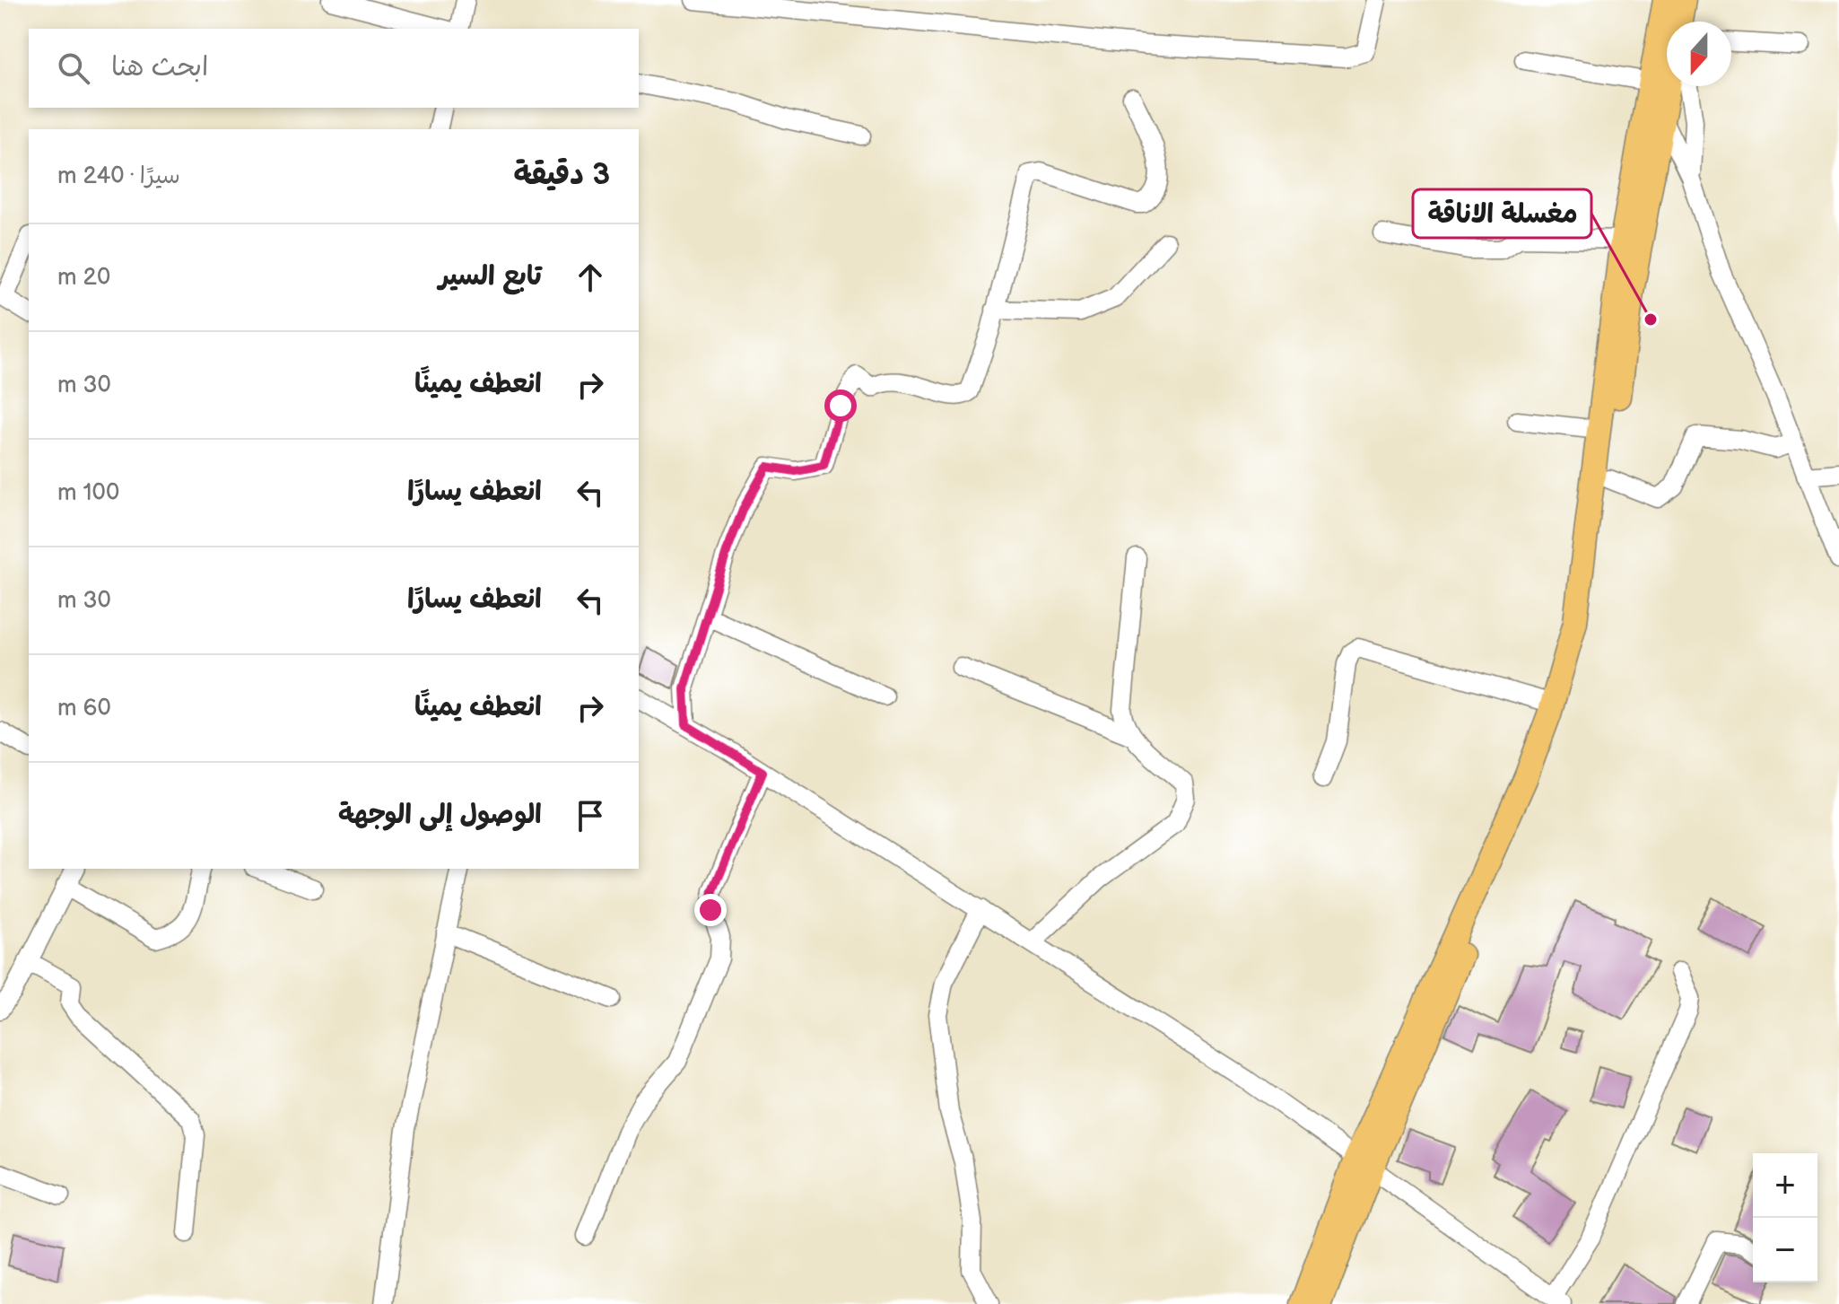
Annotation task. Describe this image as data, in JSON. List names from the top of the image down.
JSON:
{
  "places": ["مغسلة الاناقة"],
  "north": "bottom",
  "page": {
    "search": "ابحث هنا",
    "heading": ["3 دقيقة", "سيرًا · 240 m"],
    "list": [
      ["تابع السير", "20 m"],
      ["انعطف يمينًا", "30 m"],
      ["انعطف يسارًا", "100 m"],
      ["انعطف يسارًا", "30 m"],
      ["انعطف يمينًا", "60 m"],
      "الوصول إلى الوجهة"
    ],
    "map_buttons": ["+", "−"]
  }
}
